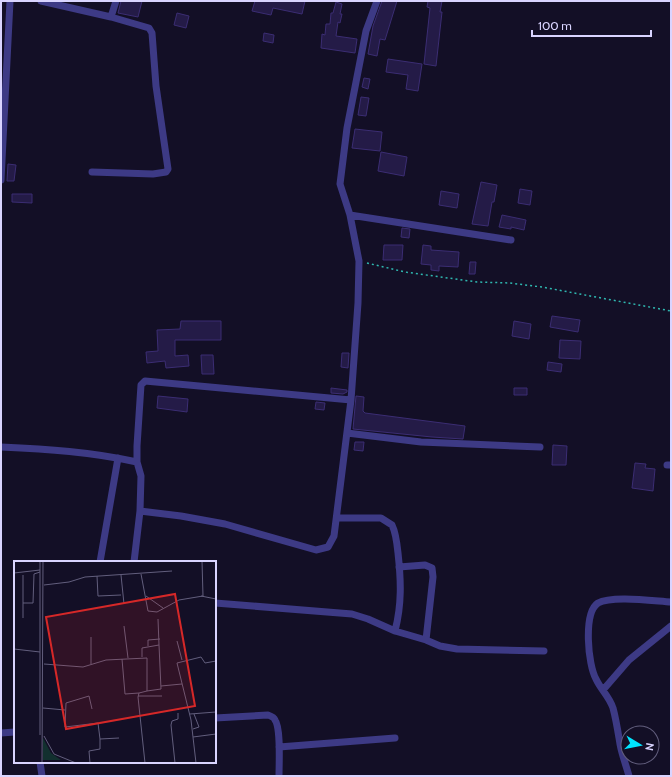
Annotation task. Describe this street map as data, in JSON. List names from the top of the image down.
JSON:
{
  "scale_bar": "100 m",
  "north": "right"
}
